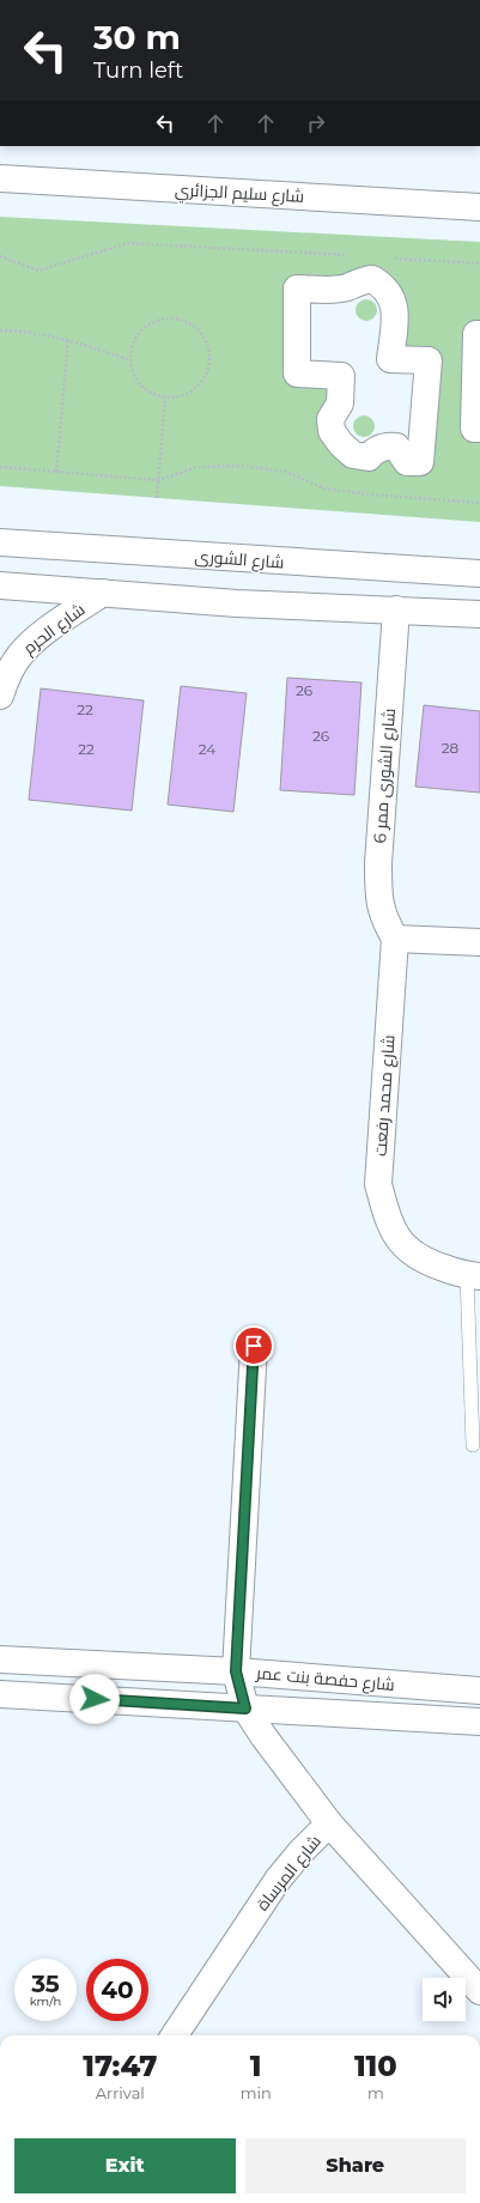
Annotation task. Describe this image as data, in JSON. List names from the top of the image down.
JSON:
{
  "streets": {
    "street": [
      "شارع سليم الجزائري",
      "شارع الشورى",
      "شارع الحرم",
      "شارع الشورى ممر 6",
      "شارع محمد رفعت",
      "شارع حفصة بنت عمر",
      "شارع المرساة"
    ]
  },
  "crossings": [
    ["شارع الشورى ممر 6", "شارع محمد رفعت"]
  ],
  "house_numbers": [
    "26",
    "22",
    "26",
    "28",
    "22",
    "24"
  ],
  "page": {
    "turn": ["30 m", "Turn left"],
    "speed": "35 km/h",
    "limit": "40",
    "eta": [
      "17:47",
      "Arrival",
      "1",
      "min",
      "110",
      "m"
    ],
    "buttons": ["Exit", "Share"]
  }
}
